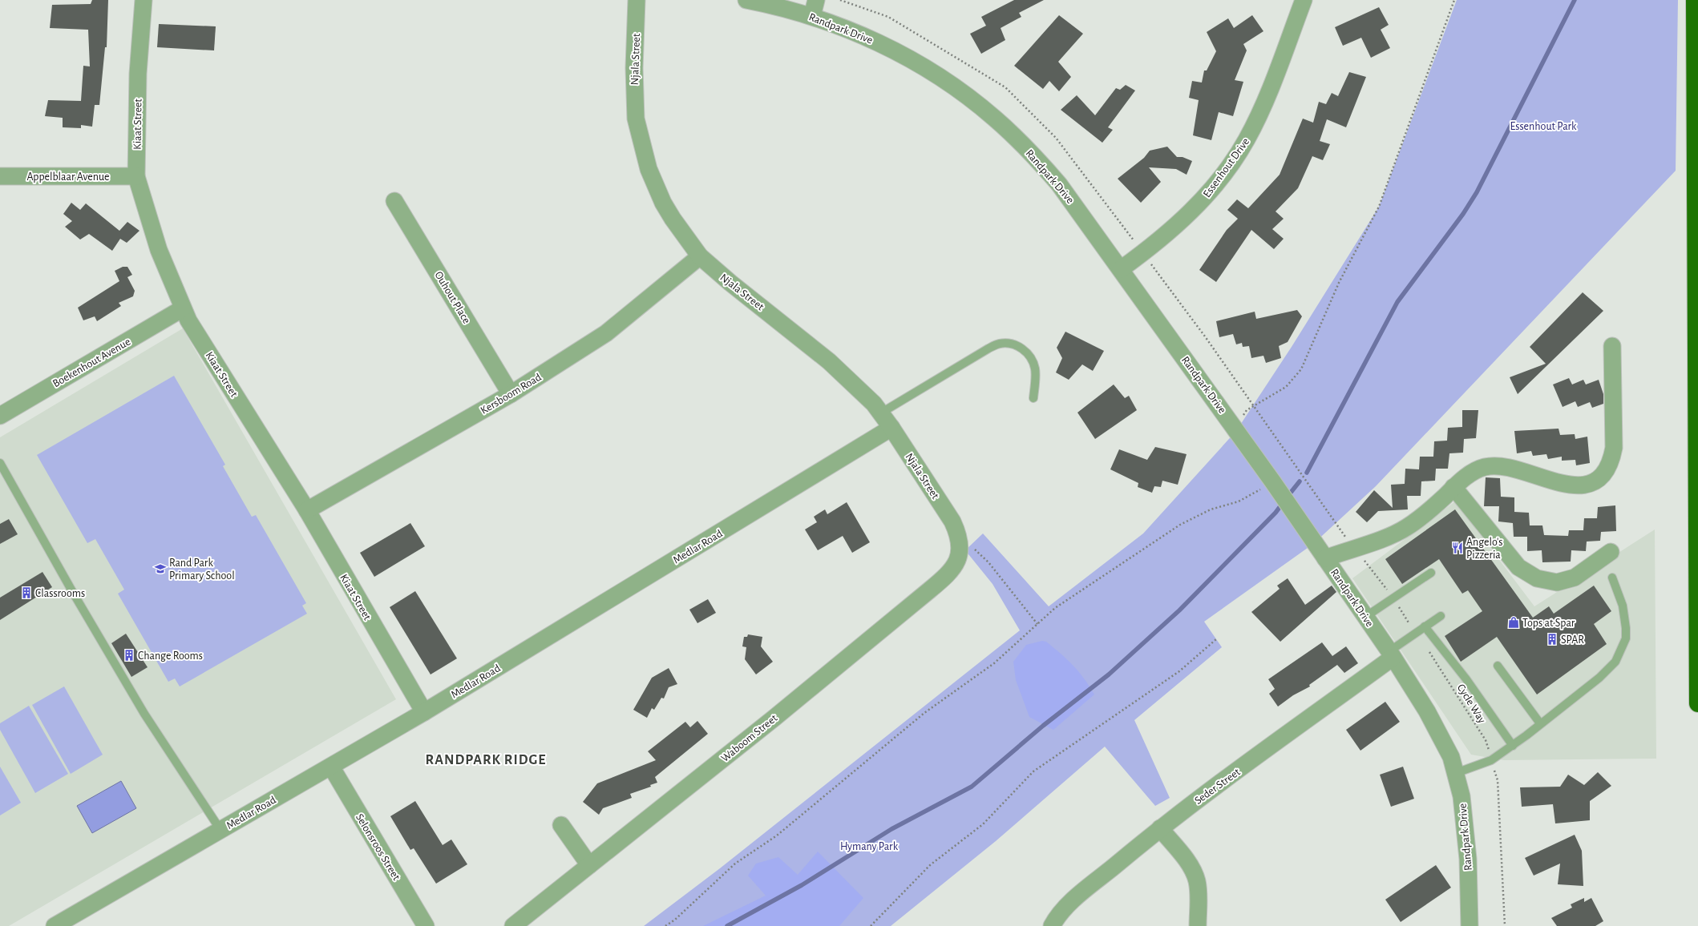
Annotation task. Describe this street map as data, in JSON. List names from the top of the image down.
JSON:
{
  "streets": {
    "street": [
      "Randpark Drive",
      "Njala Street",
      "Kiaat Street",
      "Essenhout Drive",
      "Appelblaar Avenue",
      "Ouhout Place",
      "Boekenhout Avenue",
      "Kersboom Road",
      "Medlar Road",
      "Waboom Street",
      "Seder Street",
      "Selonsroos Street"
    ],
    "path": ["Cycle Way"]
  },
  "crossings": [
    ["Randpark Drive", "Essenhout Drive"],
    ["Randpark Drive", "Seder Street"],
    ["Njala Street", "Kersboom Road"],
    ["Njala Street", "Medlar Road"],
    ["Njala Street", "Waboom Street"],
    ["Kiaat Street", "Appelblaar Avenue"],
    ["Kiaat Street", "Boekenhout Avenue"],
    ["Kiaat Street", "Kersboom Road"],
    ["Kiaat Street", "Medlar Road"],
    ["Ouhout Place", "Kersboom Road"],
    ["Medlar Road", "Selonsroos Street"]
  ],
  "districts": ["RANDPARK RIDGE"],
  "parks": ["Essenhout Park", "Hymany Park"],
  "places": {
    "restaurant": ["Angelo's Pizzeria"],
    "school or university": ["Rand Park Primary School"],
    "building": ["Classrooms", "SPAR", "Change Rooms"],
    "shop": ["Tops at Spar"]
  }
}
